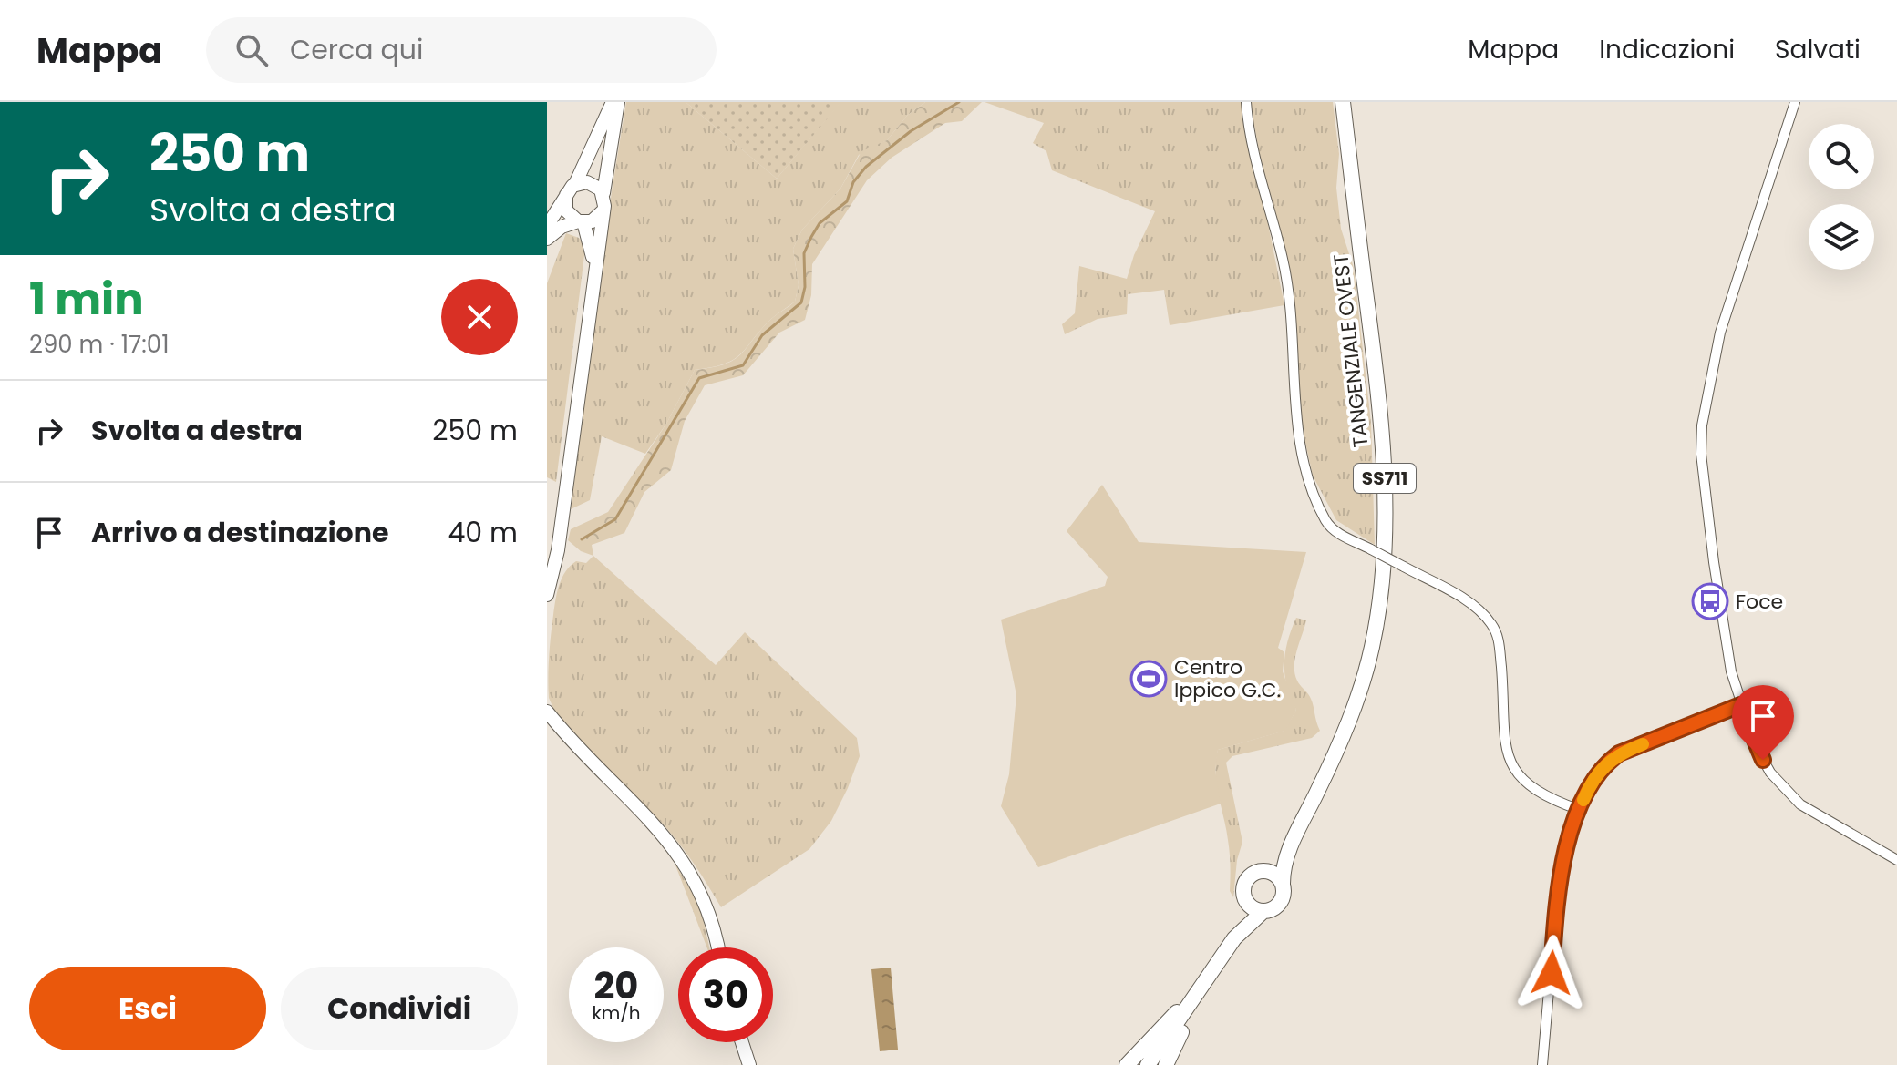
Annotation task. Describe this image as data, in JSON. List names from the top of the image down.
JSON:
{
  "streets": {
    "main road": ["TANGENZIALE OVEST", "SS711"]
  },
  "places": {
    "bus stop": ["Foce"],
    "sports": ["Centro Ippico G.C."]
  },
  "page": {
    "header": "Mappa",
    "search": "Cerca qui",
    "nav": ["Mappa", "Indicazioni", "Salvati"],
    "turn": ["250 m", "Svolta a destra"],
    "heading": ["1 min", "290 m · 17:01"],
    "list": [
      {
        "name": "Svolta a destra",
        "value": "250 m"
      },
      {
        "name": "Arrivo a destinazione",
        "value": "40 m"
      }
    ],
    "speed": "20 km/h",
    "limit": "30",
    "buttons": ["Esci", "Condividi"]
  }
}
